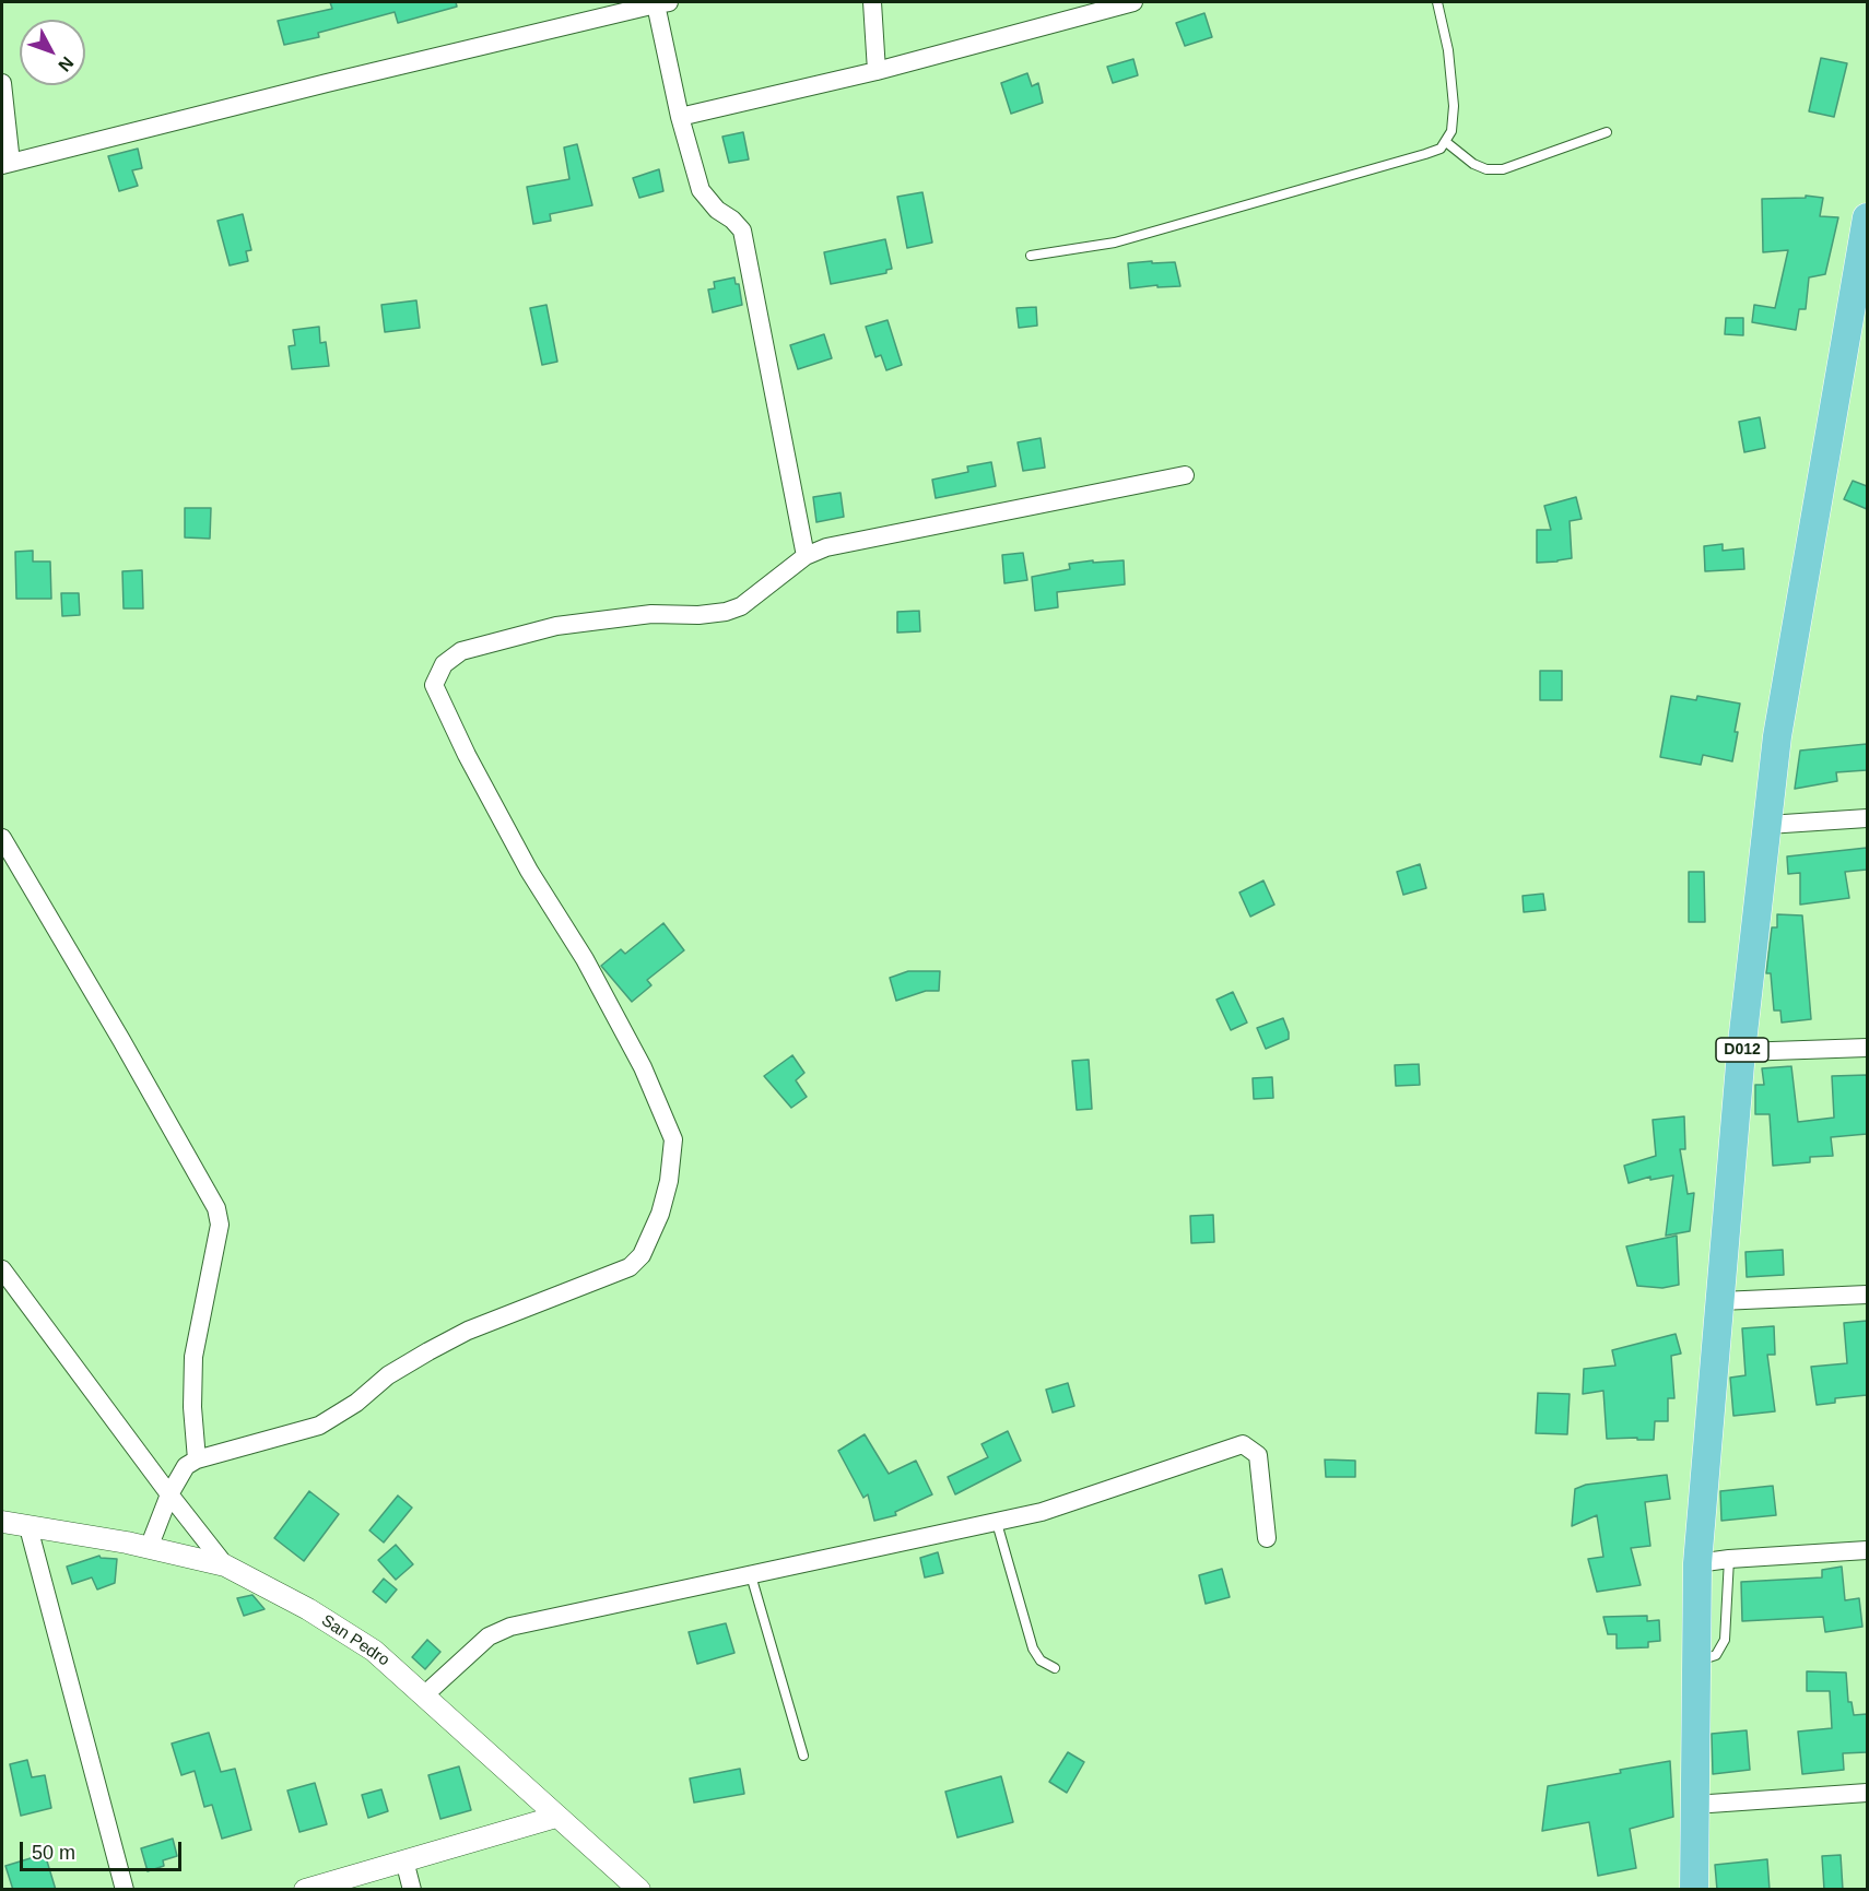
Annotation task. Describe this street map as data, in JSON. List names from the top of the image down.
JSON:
{
  "streets": {
    "main road": ["D012"],
    "street": ["San Pedro"]
  },
  "scale_bar": "50 m",
  "north": "bottom right"
}
